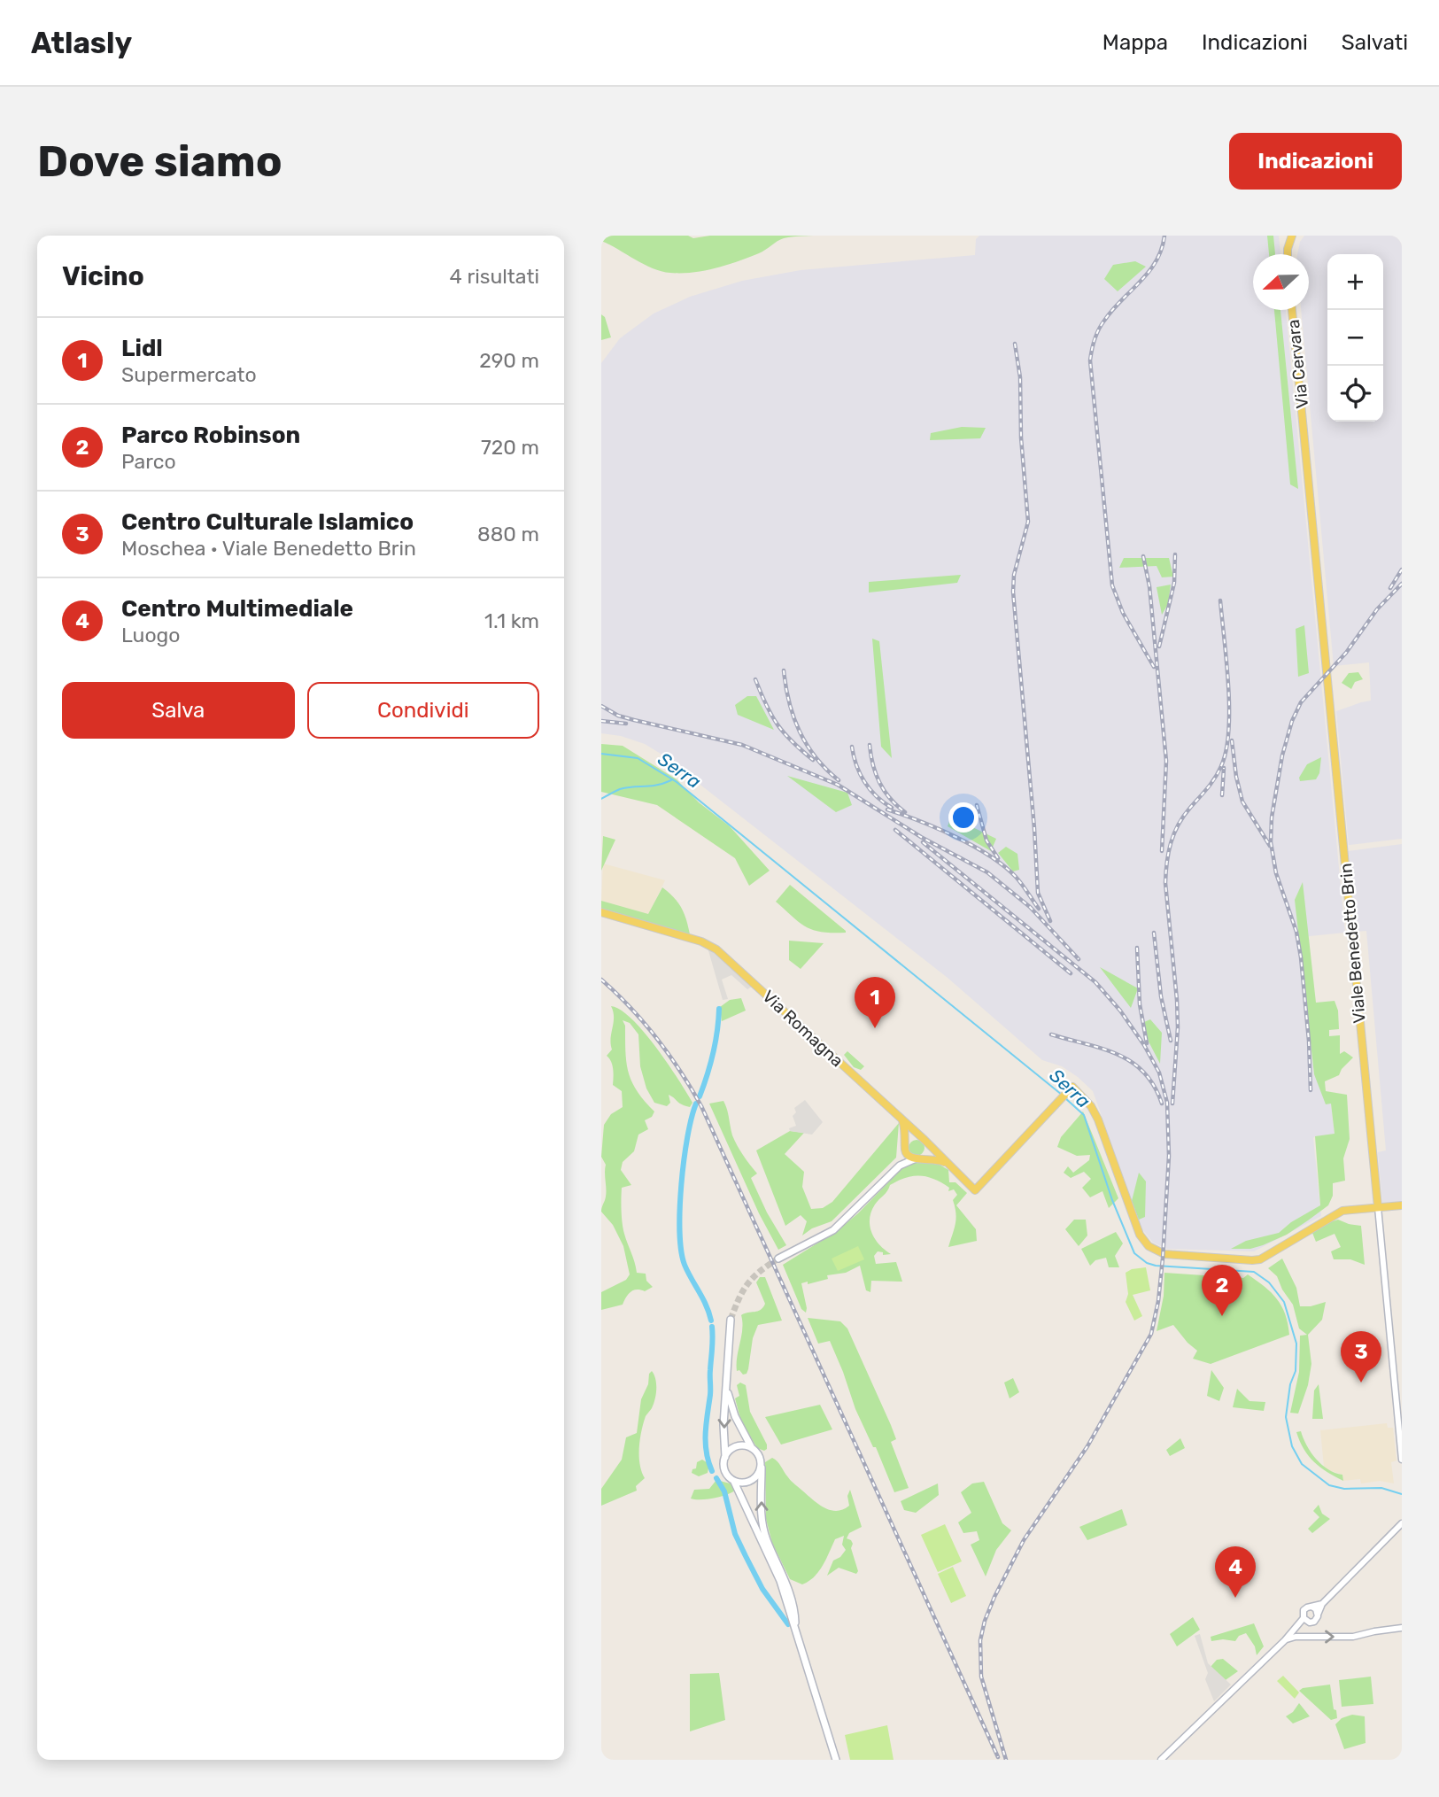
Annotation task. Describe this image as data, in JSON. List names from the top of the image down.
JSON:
{
  "streets": {
    "main road": ["Via Cervara", "Viale Benedetto Brin", "Via Romagna"]
  },
  "crossings": [
    ["Via Cervara", "Viale Benedetto Brin"],
    ["Viale Benedetto Brin", "Via Romagna"]
  ],
  "water": ["Serra"],
  "north": "left",
  "page": {
    "header": "Atlasly",
    "nav": ["Mappa", "Indicazioni", "Salvati"],
    "buttons": [
      "Indicazioni",
      ["Salva", "Condividi"]
    ],
    "title": "Dove siamo",
    "heading": ["Vicino", "4 risultati"],
    "map_buttons": ["+", "−"],
    "list": [
      {
        "mark": "1",
        "name": "Lidl",
        "note": "Supermercato",
        "value": "290 m"
      },
      {
        "mark": "2",
        "name": "Parco Robinson",
        "note": "Parco",
        "value": "720 m"
      },
      {
        "mark": "3",
        "name": "Centro Culturale Islamico",
        "note": "Moschea · Viale Benedetto Brin",
        "value": "880 m"
      },
      {
        "mark": "4",
        "name": "Centro Multimediale",
        "note": "Luogo",
        "value": "1.1 km"
      }
    ],
    "pins": [
      "1",
      "2",
      "3",
      "4"
    ]
  }
}
